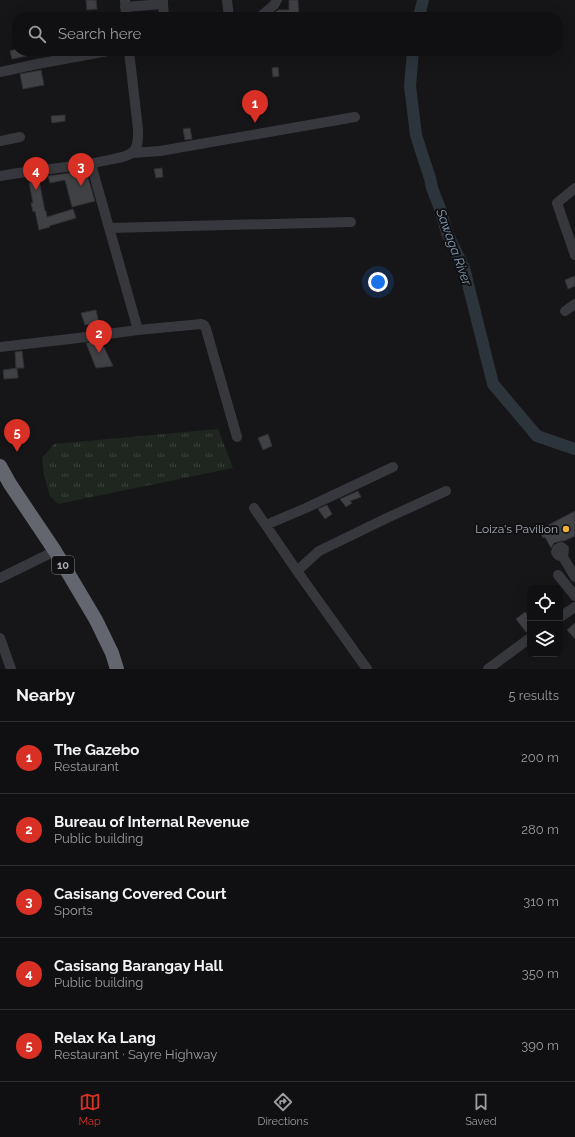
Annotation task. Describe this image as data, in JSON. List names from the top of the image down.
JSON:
{
  "streets": {
    "highway": ["10"]
  },
  "water": ["Sawaga River"],
  "places": ["Loiza's Pavilion"],
  "page": {
    "search": "Search here",
    "pins": [
      "1",
      "3",
      "4",
      "2",
      "5"
    ],
    "heading": ["Nearby", "5 results"],
    "list": [
      {
        "mark": "1",
        "name": "The Gazebo",
        "note": "Restaurant",
        "value": "200 m"
      },
      {
        "mark": "2",
        "name": "Bureau of Internal Revenue",
        "note": "Public building",
        "value": "280 m"
      },
      {
        "mark": "3",
        "name": "Casisang Covered Court",
        "note": "Sports",
        "value": "310 m"
      },
      {
        "mark": "4",
        "name": "Casisang Barangay Hall",
        "note": "Public building",
        "value": "350 m"
      },
      {
        "mark": "5",
        "name": "Relax Ka Lang",
        "note": "Restaurant · Sayre Highway",
        "value": "390 m"
      }
    ],
    "nav": ["Map", "Directions", "Saved"]
  }
}
